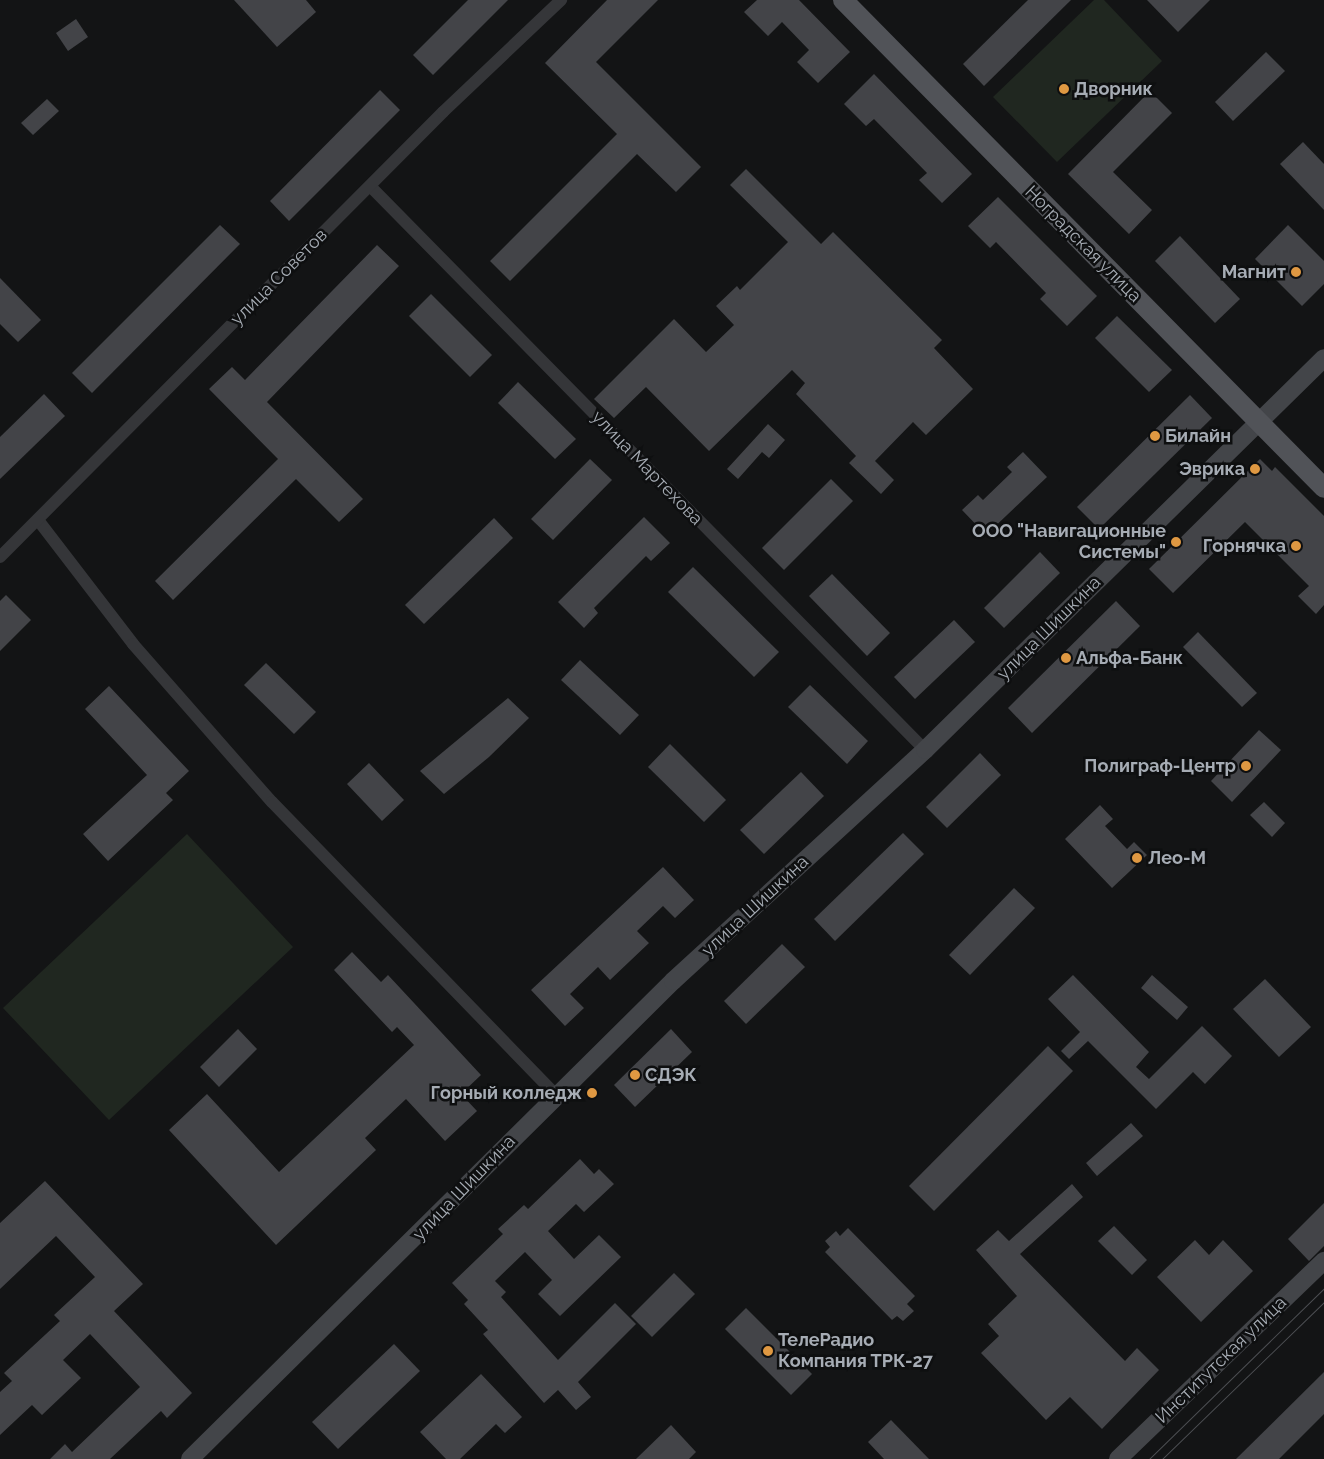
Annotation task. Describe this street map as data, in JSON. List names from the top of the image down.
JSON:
{
  "streets": {
    "main road": ["Ноградская улица", "улица Шишкина", "Институтская улица"],
    "street": ["улица Советов", "улица Мартехова"]
  },
  "crossings": [
    ["Ноградская улица", "улица Шишкина"],
    ["улица Советов", "улица Мартехова"],
    ["улица Мартехова", "улица Шишкина"]
  ],
  "places": [
    "Дворник",
    "Магнит",
    "Билайн",
    "Эврика",
    "ООО \"Навигационные Системы\"",
    "Горнячка",
    "Альфа-Банк",
    "Полиграф-Центр",
    "Лео-М",
    "СДЭК",
    "Горный колледж",
    "ТелеРадио Компания ТРК-27"
  ]
}
